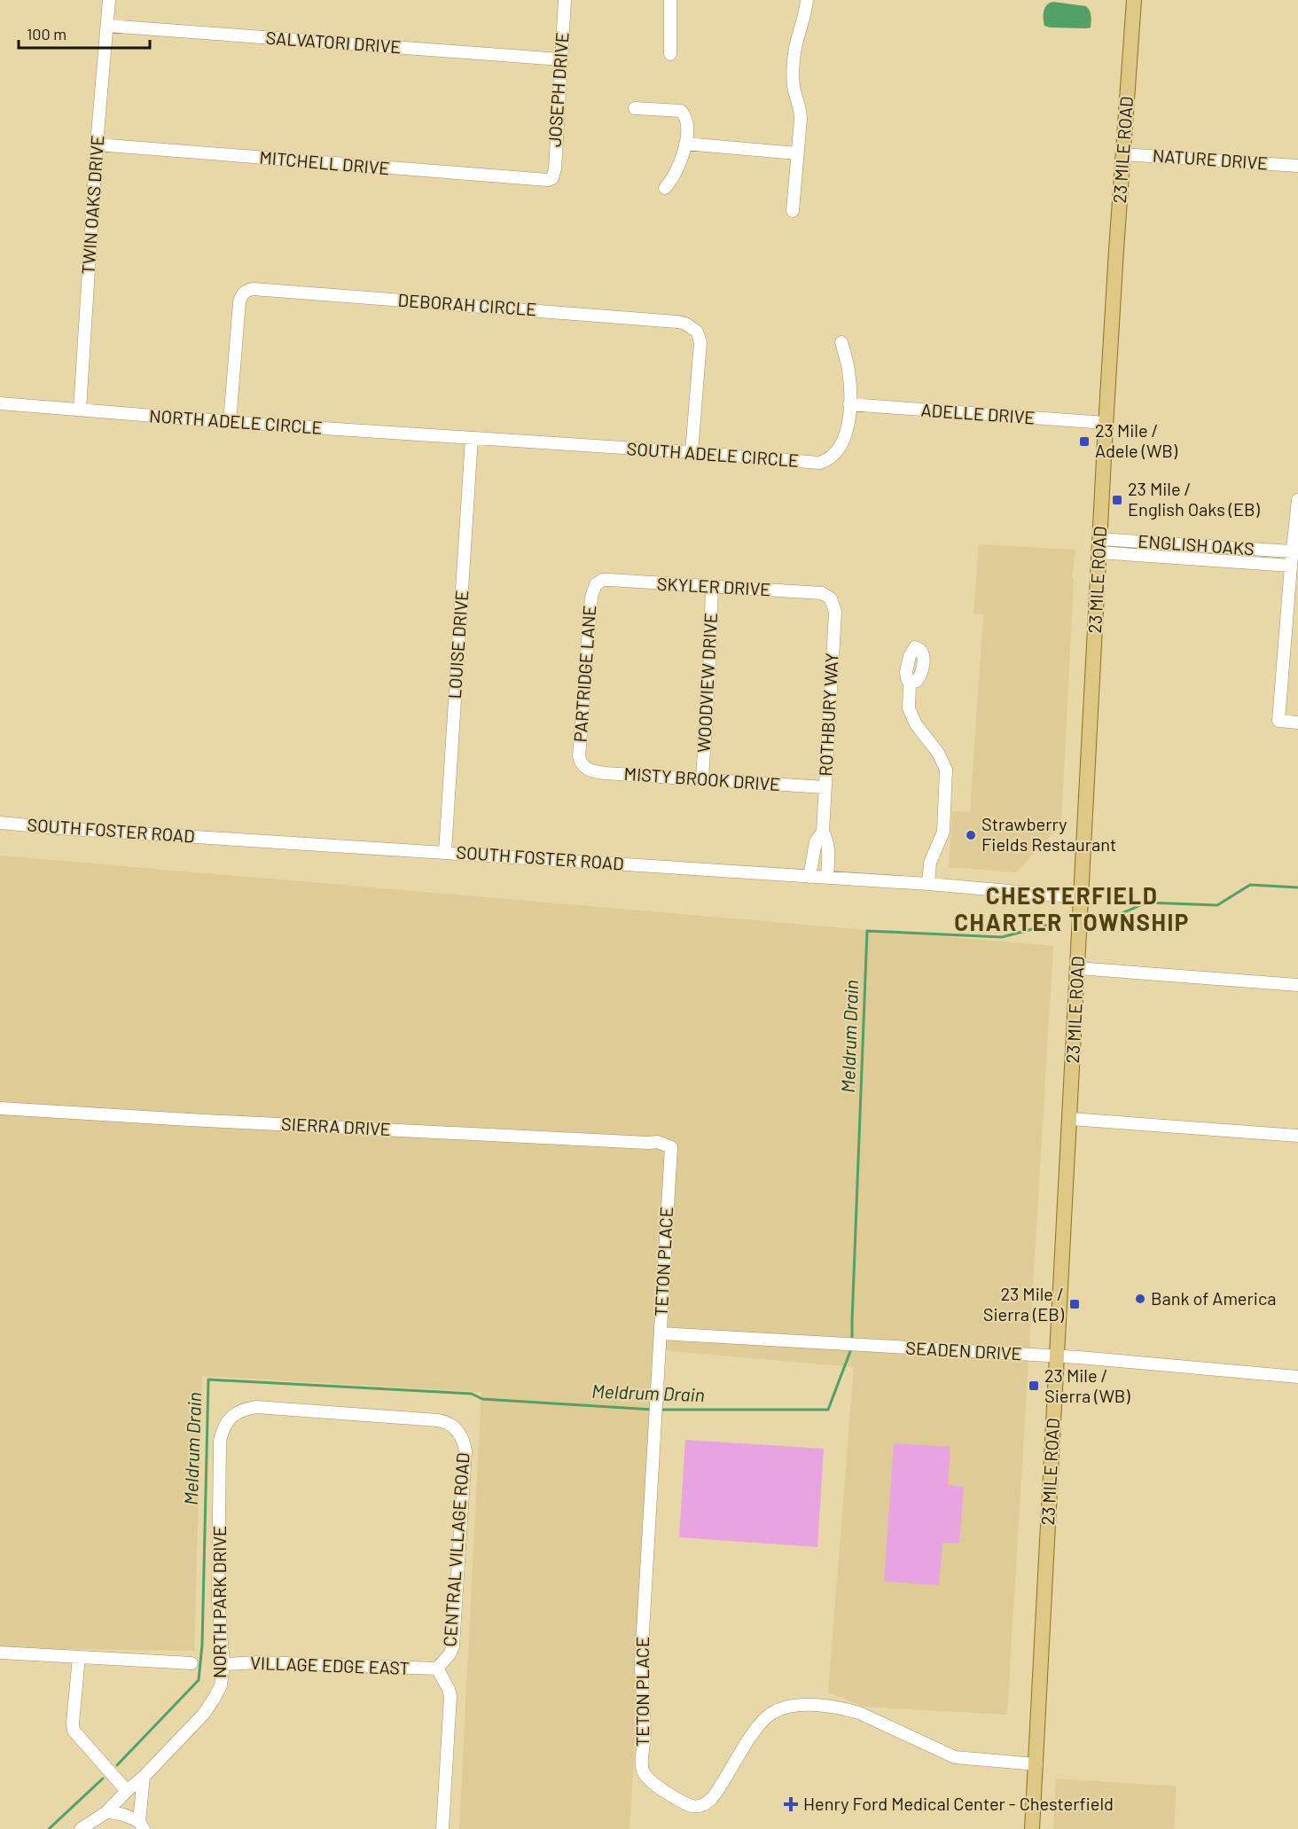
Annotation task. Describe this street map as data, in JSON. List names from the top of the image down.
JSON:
{
  "streets": {
    "main road": ["23 MILE ROAD"],
    "street": [
      "SALVATORI DRIVE",
      "JOSEPH DRIVE",
      "NATURE DRIVE",
      "MITCHELL DRIVE",
      "TWIN OAKS DRIVE",
      "DEBORAH CIRCLE",
      "ADELLE DRIVE",
      "NORTH ADELE CIRCLE",
      "SOUTH ADELE CIRCLE",
      "ENGLISH OAKS",
      "SKYLER DRIVE",
      "LOUISE DRIVE",
      "PARTRIDGE LANE",
      "WOODVIEW DRIVE",
      "ROTHBURY WAY",
      "MISTY BROOK DRIVE",
      "SOUTH FOSTER ROAD",
      "SIERRA DRIVE",
      "TETON PLACE",
      "SEADEN DRIVE",
      "CENTRAL VILLAGE ROAD",
      "NORTH PARK DRIVE",
      "VILLAGE EDGE EAST"
    ]
  },
  "crossings": [
    ["SALVATORI DRIVE", "JOSEPH DRIVE"],
    ["SALVATORI DRIVE", "TWIN OAKS DRIVE"],
    ["JOSEPH DRIVE", "MITCHELL DRIVE"],
    ["23 MILE ROAD", "NATURE DRIVE"],
    ["23 MILE ROAD", "ADELLE DRIVE"],
    ["23 MILE ROAD", "ENGLISH OAKS"],
    ["23 MILE ROAD", "SOUTH FOSTER ROAD"],
    ["23 MILE ROAD", "TETON PLACE"],
    ["23 MILE ROAD", "SEADEN DRIVE"],
    ["MITCHELL DRIVE", "TWIN OAKS DRIVE"],
    ["TWIN OAKS DRIVE", "NORTH ADELE CIRCLE"],
    ["DEBORAH CIRCLE", "NORTH ADELE CIRCLE"],
    ["DEBORAH CIRCLE", "SOUTH ADELE CIRCLE"],
    ["ADELLE DRIVE", "SOUTH ADELE CIRCLE"],
    ["NORTH ADELE CIRCLE", "SOUTH ADELE CIRCLE"],
    ["NORTH ADELE CIRCLE", "LOUISE DRIVE"],
    ["SOUTH ADELE CIRCLE", "LOUISE DRIVE"],
    ["SKYLER DRIVE", "PARTRIDGE LANE"],
    ["SKYLER DRIVE", "WOODVIEW DRIVE"],
    ["SKYLER DRIVE", "ROTHBURY WAY"],
    ["LOUISE DRIVE", "SOUTH FOSTER ROAD"],
    ["PARTRIDGE LANE", "MISTY BROOK DRIVE"],
    ["WOODVIEW DRIVE", "MISTY BROOK DRIVE"],
    ["ROTHBURY WAY", "MISTY BROOK DRIVE"],
    ["ROTHBURY WAY", "SOUTH FOSTER ROAD"],
    ["SIERRA DRIVE", "TETON PLACE"],
    ["TETON PLACE", "SEADEN DRIVE"],
    ["CENTRAL VILLAGE ROAD", "NORTH PARK DRIVE"],
    ["CENTRAL VILLAGE ROAD", "VILLAGE EDGE EAST"],
    ["NORTH PARK DRIVE", "VILLAGE EDGE EAST"]
  ],
  "districts": ["CHESTERFIELD CHARTER TOWNSHIP"],
  "water": ["Meldrum Drain"],
  "places": {
    "transit": [
      "23 Mile / Adele (WB)",
      "23 Mile / English Oaks (EB)",
      "23 Mile / Sierra (EB)",
      "23 Mile / Sierra (WB)"
    ],
    "other": ["Strawberry Fields Restaurant", "Bank of America"],
    "health": ["Henry Ford Medical Center - Chesterfield"]
  },
  "scale_bar": "100 m"
}
